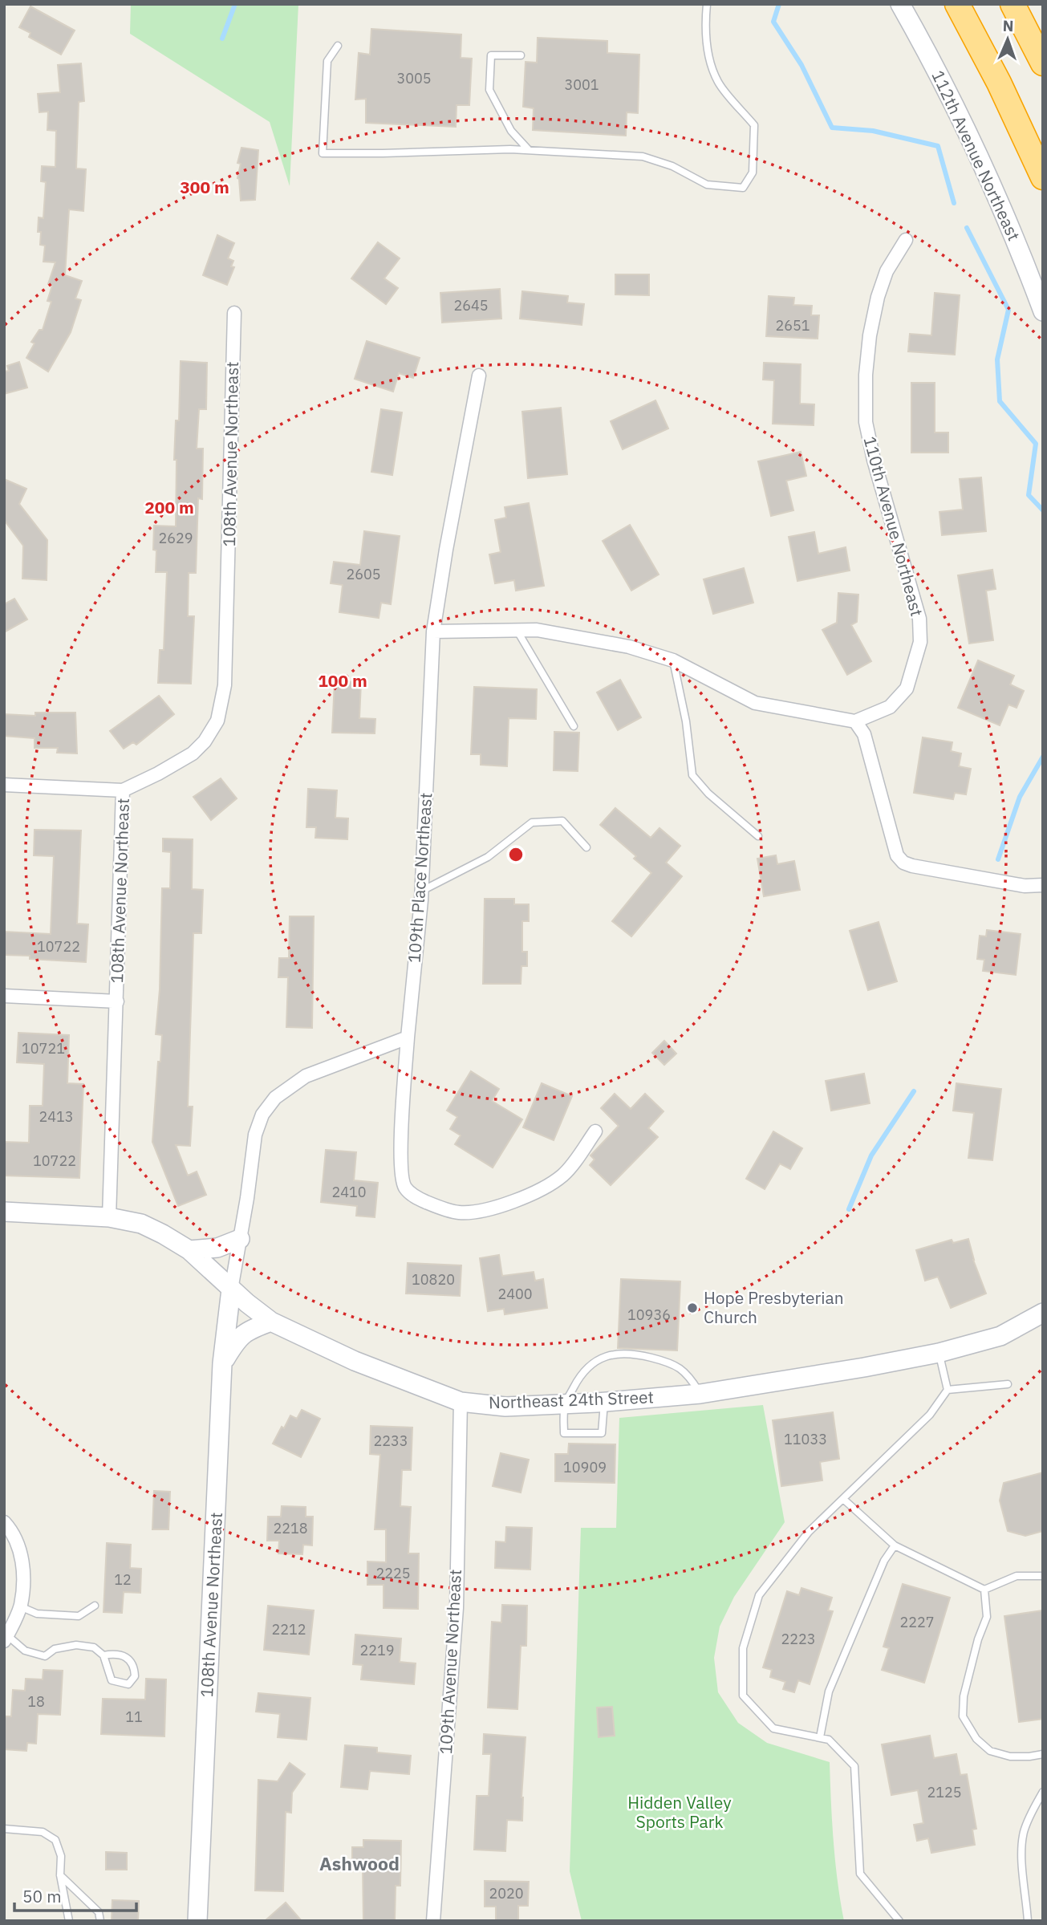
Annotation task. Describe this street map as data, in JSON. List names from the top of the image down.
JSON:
{
  "streets": {
    "main road": ["112th Avenue Northeast", "108th Avenue Northeast", "Northeast 24th Street"],
    "street": ["110th Avenue Northeast", "109th Place Northeast", "109th Avenue Northeast"]
  },
  "crossings": [
    ["108th Avenue Northeast", "Northeast 24th Street"],
    ["Northeast 24th Street", "109th Avenue Northeast"]
  ],
  "districts": ["Ashwood"],
  "parks": ["Hidden Valley Sports Park"],
  "places": ["Hope Presbyterian Church"],
  "house_numbers": [
    "3005",
    "3001",
    "2645",
    "2651",
    "2629",
    "2605",
    "10722",
    "10721",
    "2413",
    "10722",
    "2410",
    "10820",
    "2400",
    "10936",
    "11033",
    "2233",
    "10909",
    "2218",
    "2225",
    "12",
    "2227",
    "2212",
    "2223",
    "2219",
    "18",
    "11",
    "2125",
    "2020"
  ],
  "scale_bar": "50 m",
  "north": "top",
  "rings": ["300 m", "200 m", "100 m"]
}
